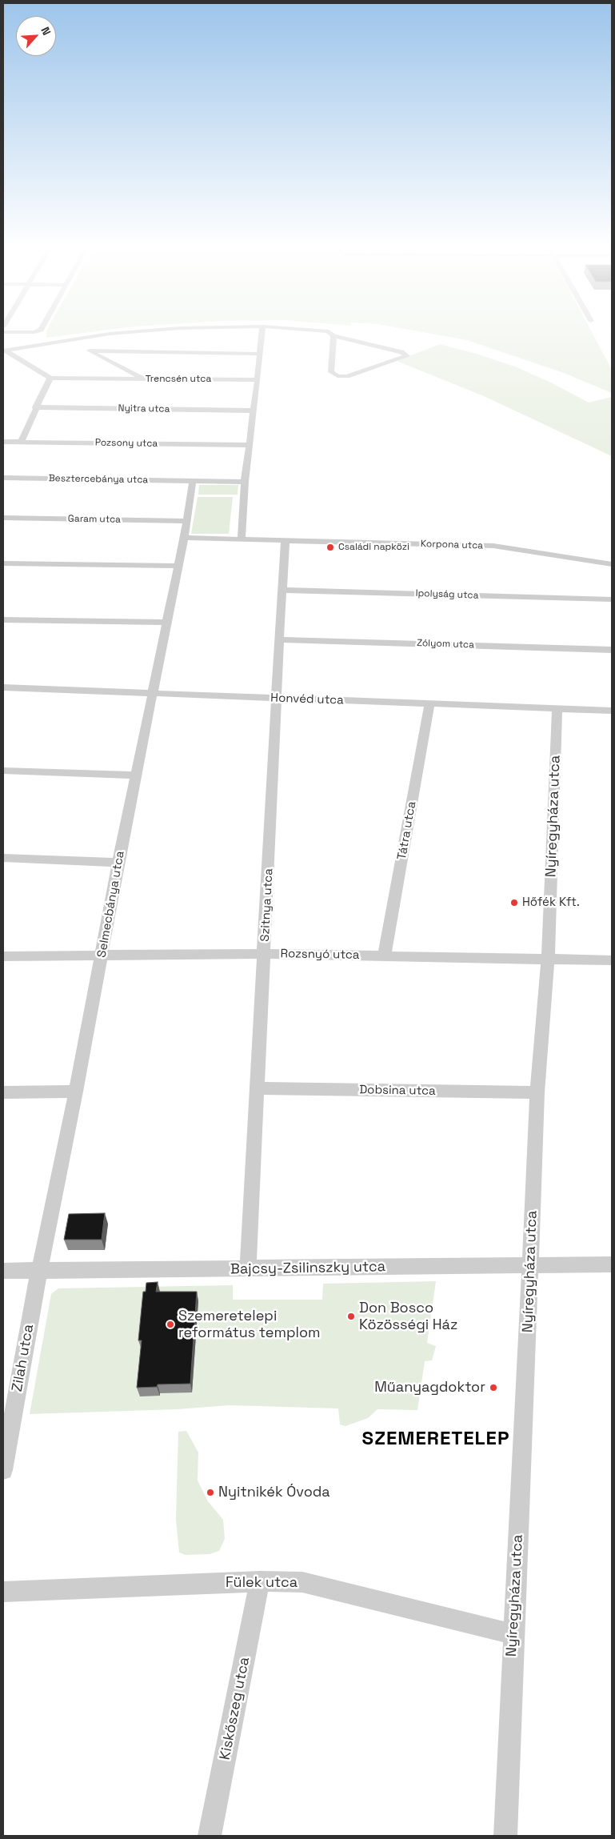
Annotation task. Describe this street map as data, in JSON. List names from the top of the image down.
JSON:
{
  "streets": {
    "street": [
      "Trencsén utca",
      "Nyitra utca",
      "Pozsony utca",
      "Besztercebánya utca",
      "Garam utca",
      "Korpona utca",
      "Ipolyság utca",
      "Zólyom utca",
      "Honvéd utca",
      "Nyíregyháza utca",
      "Tátra utca",
      "Selmecbánya utca",
      "Szitnya utca",
      "Rozsnyó utca",
      "Dobsina utca",
      "Bajcsy-Zsilinszky utca",
      "Zilah utca",
      "Fülek utca",
      "Kiskőszeg utca"
    ]
  },
  "crossings": [
    ["Besztercebánya utca", "Selmecbánya utca"],
    ["Garam utca", "Selmecbánya utca"],
    ["Korpona utca", "Selmecbánya utca"],
    ["Korpona utca", "Szitnya utca"],
    ["Ipolyság utca", "Szitnya utca"],
    ["Zólyom utca", "Szitnya utca"],
    ["Honvéd utca", "Nyíregyháza utca"],
    ["Honvéd utca", "Tátra utca"],
    ["Honvéd utca", "Selmecbánya utca"],
    ["Honvéd utca", "Szitnya utca"],
    ["Nyíregyháza utca", "Rozsnyó utca"],
    ["Nyíregyháza utca", "Dobsina utca"],
    ["Nyíregyháza utca", "Bajcsy-Zsilinszky utca"],
    ["Nyíregyháza utca", "Fülek utca"],
    ["Tátra utca", "Rozsnyó utca"],
    ["Selmecbánya utca", "Rozsnyó utca"],
    ["Selmecbánya utca", "Bajcsy-Zsilinszky utca"],
    ["Selmecbánya utca", "Zilah utca"],
    ["Szitnya utca", "Rozsnyó utca"],
    ["Szitnya utca", "Dobsina utca"],
    ["Szitnya utca", "Bajcsy-Zsilinszky utca"],
    ["Bajcsy-Zsilinszky utca", "Zilah utca"],
    ["Fülek utca", "Kiskőszeg utca"]
  ],
  "districts": ["SZEMERETELEP"],
  "places": [
    "Családi napközi",
    "Hőfék Kft.",
    "Don Bosco Közösségi Ház",
    "Szemeretelepi református templom",
    "Műanyagdoktor",
    "Nyitnikék Óvoda"
  ],
  "north": "top right"
}
